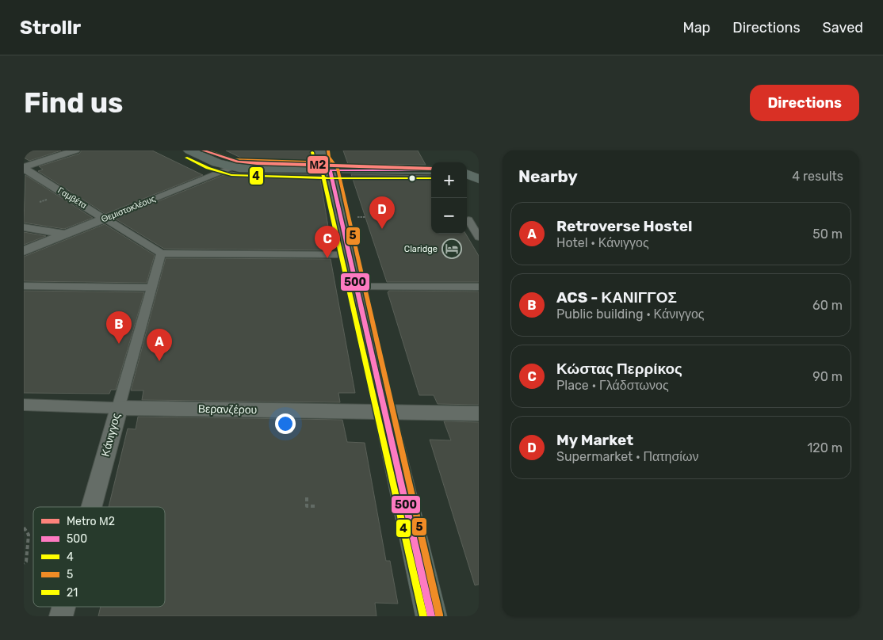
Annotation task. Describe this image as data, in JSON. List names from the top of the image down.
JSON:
{
  "streets": {
    "street": [
      "Γαμβέτα",
      "Θεμιστοκλέους",
      "Βερανζέρου",
      "Κάνιγγος"
    ]
  },
  "crossings": [
    ["Γαμβέτα", "Θεμιστοκλέους"],
    ["Γαμβέτα", "Κάνιγγος"],
    ["Βερανζέρου", "Κάνιγγος"]
  ],
  "places": {
    "hotel": ["Claridge"]
  },
  "lines": [
    "metro line Μ2",
    "transit line 5",
    "transit line 4",
    "transit line 500",
    "transit line 21"
  ],
  "legend": [
    "Metro Μ2",
    "500",
    "4",
    "5",
    "21"
  ],
  "page": {
    "header": "Strollr",
    "nav": ["Map", "Directions", "Saved"],
    "buttons": "Directions",
    "title": "Find us",
    "heading": ["Nearby", "4 results"],
    "map_buttons": ["+", "−"],
    "pins": [
      "D",
      "C",
      "B",
      "A"
    ],
    "list": [
      {
        "mark": "A",
        "name": "Retroverse Hostel",
        "note": "Hotel · Κάνιγγος",
        "value": "50 m"
      },
      {
        "mark": "B",
        "name": "ACS - ΚΑΝΙΓΓΟΣ",
        "note": "Public building · Κάνιγγος",
        "value": "60 m"
      },
      {
        "mark": "C",
        "name": "Κώστας Περρίκος",
        "note": "Place · Γλάδστωνος",
        "value": "90 m"
      },
      {
        "mark": "D",
        "name": "My Market",
        "note": "Supermarket · Πατησίων",
        "value": "120 m"
      }
    ]
  }
}
